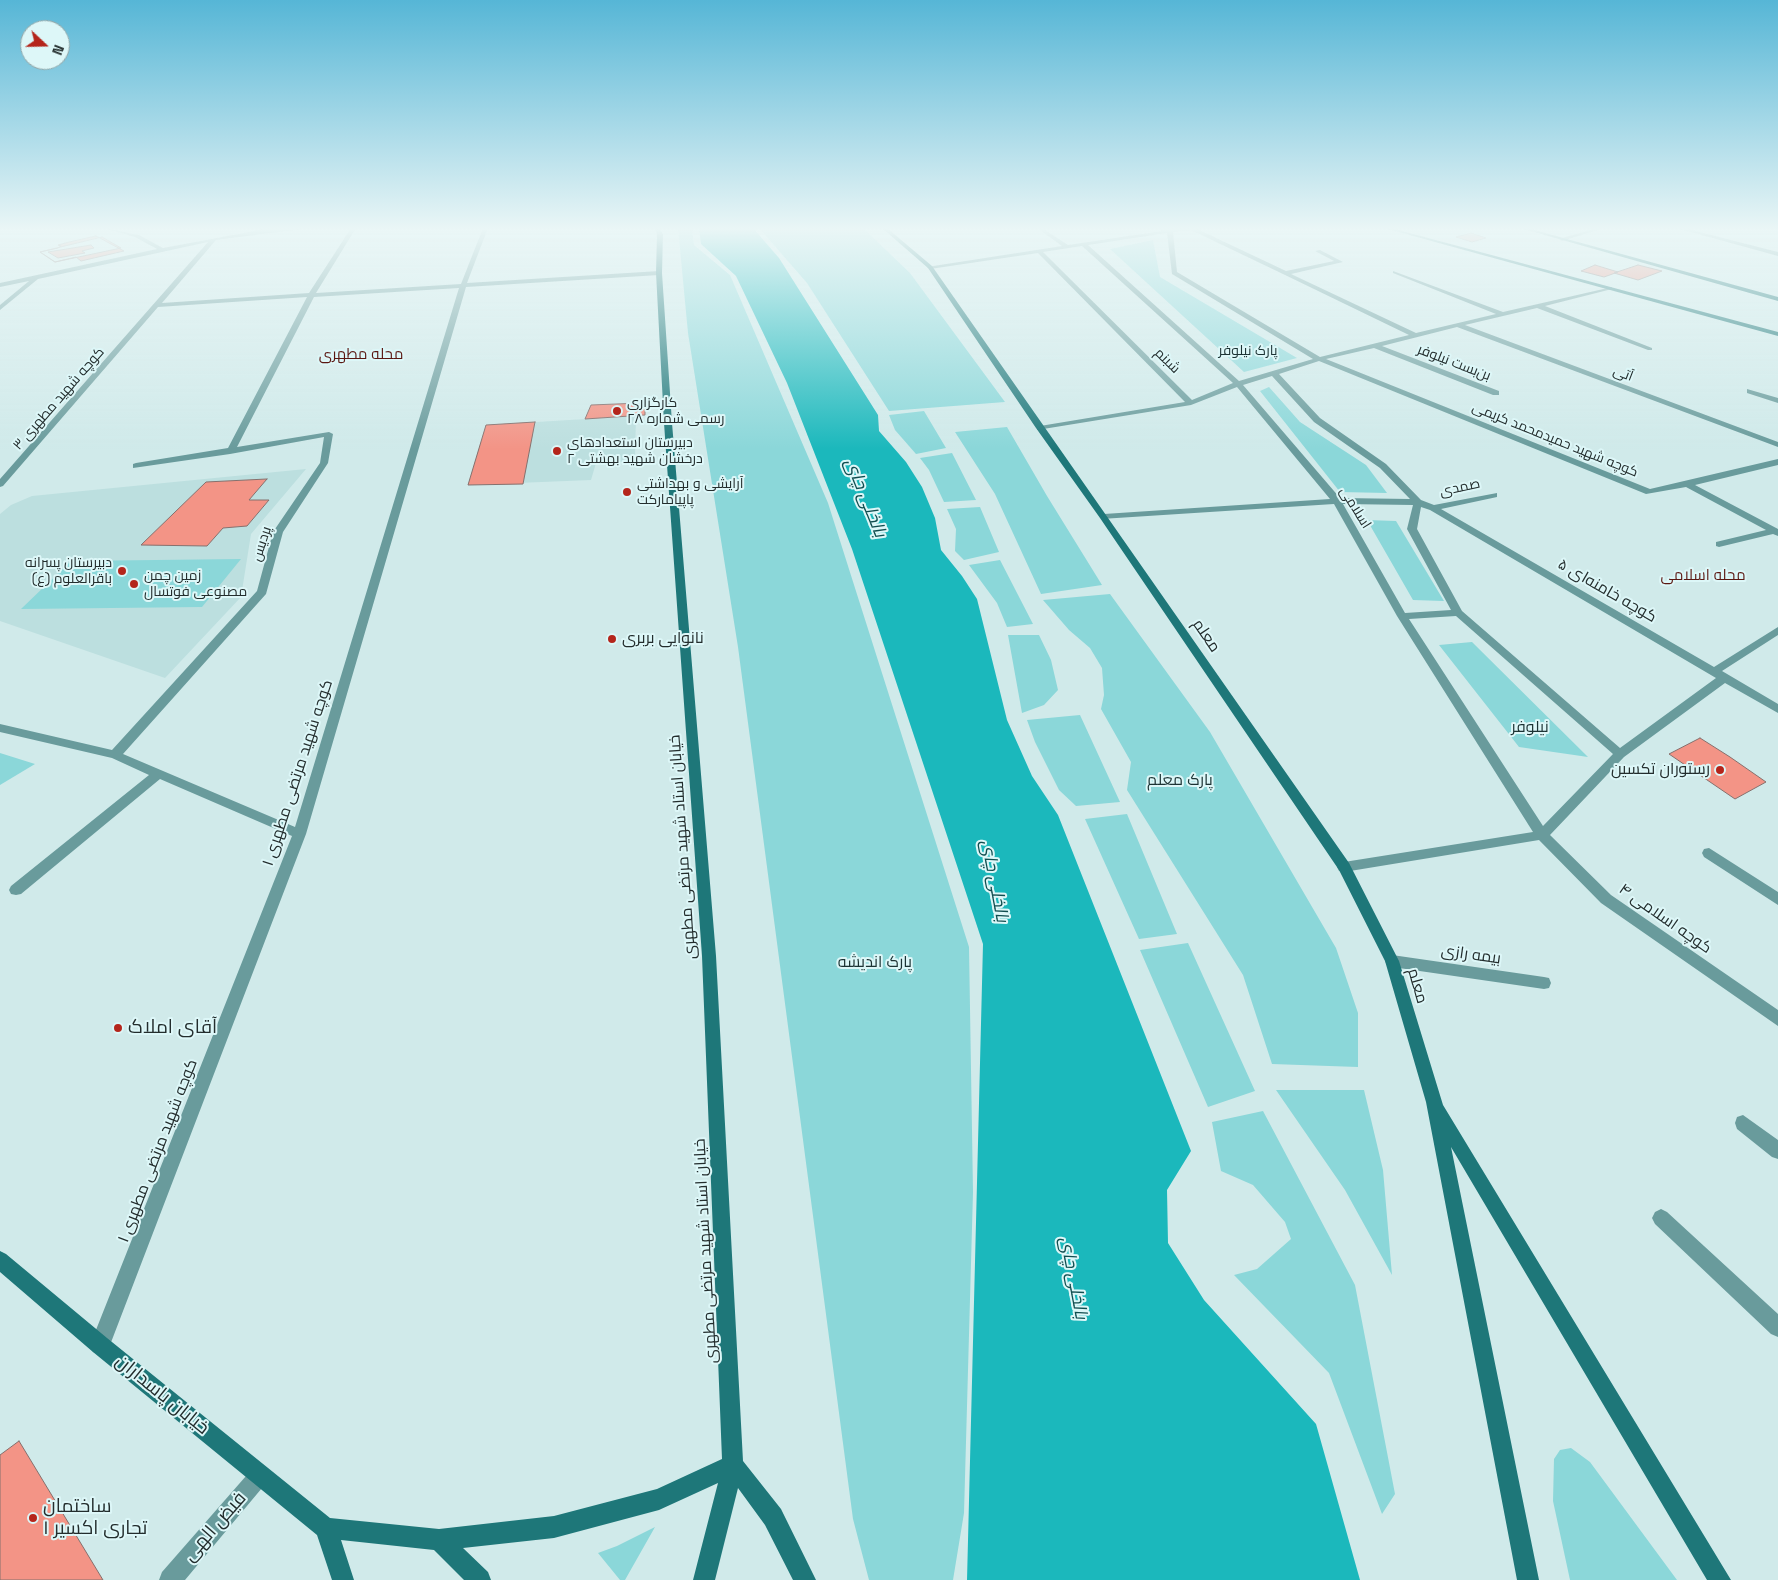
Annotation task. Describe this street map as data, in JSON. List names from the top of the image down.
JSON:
{
  "streets": {
    "main road": ["معلم", "خیابان استاد شهید مرتضی مطهری", "خیابان پاسداران"],
    "street": [
      "شبنم",
      "بن‌بست نیلوفر",
      "آتی",
      "کوچه شهید مطهری ۳",
      "کوچه شهید حمیدمحمد کریمی",
      "صمدی",
      "اسلامی",
      "پردیس",
      "کوچه خامنه‌ای ۵",
      "کوچه شهید مرتضی مطهری ۱",
      "کوچه اسلامی ۴",
      "بیمه رازی",
      "فیض الهی"
    ]
  },
  "crossings": [
    ["صمدی", "کوچه خامنه‌ای ۵"],
    ["اسلامی", "کوچه اسلامی ۴"],
    ["معلم", "بیمه رازی"],
    ["کوچه شهید مرتضی مطهری ۱", "خیابان پاسداران"],
    ["خیابان پاسداران", "فیض الهی"]
  ],
  "districts": ["محله مطهری", "محله اسلامی"],
  "water": ["بالخلی چای"],
  "parks": [
    "پارک نیلوفر",
    "نیلوفر",
    "پارک معلم",
    "پارک اندیشه"
  ],
  "places": [
    "کارگزاری رسمی شماره ۲۸",
    "دبیرستان استعدادهای درخشان شهید بهشتی ۲",
    "آرایشی و بهداشتی پاپیامارکت",
    "دبیرستان پسرانه باقرالعلوم (ع)",
    "زمین چمن مصنوعی فوتسال",
    "نانوایی بربری",
    "رستوران تکسین",
    "آقای املاک",
    "ساختمان تجاری اکسیر ۱"
  ],
  "north": "right"
}
